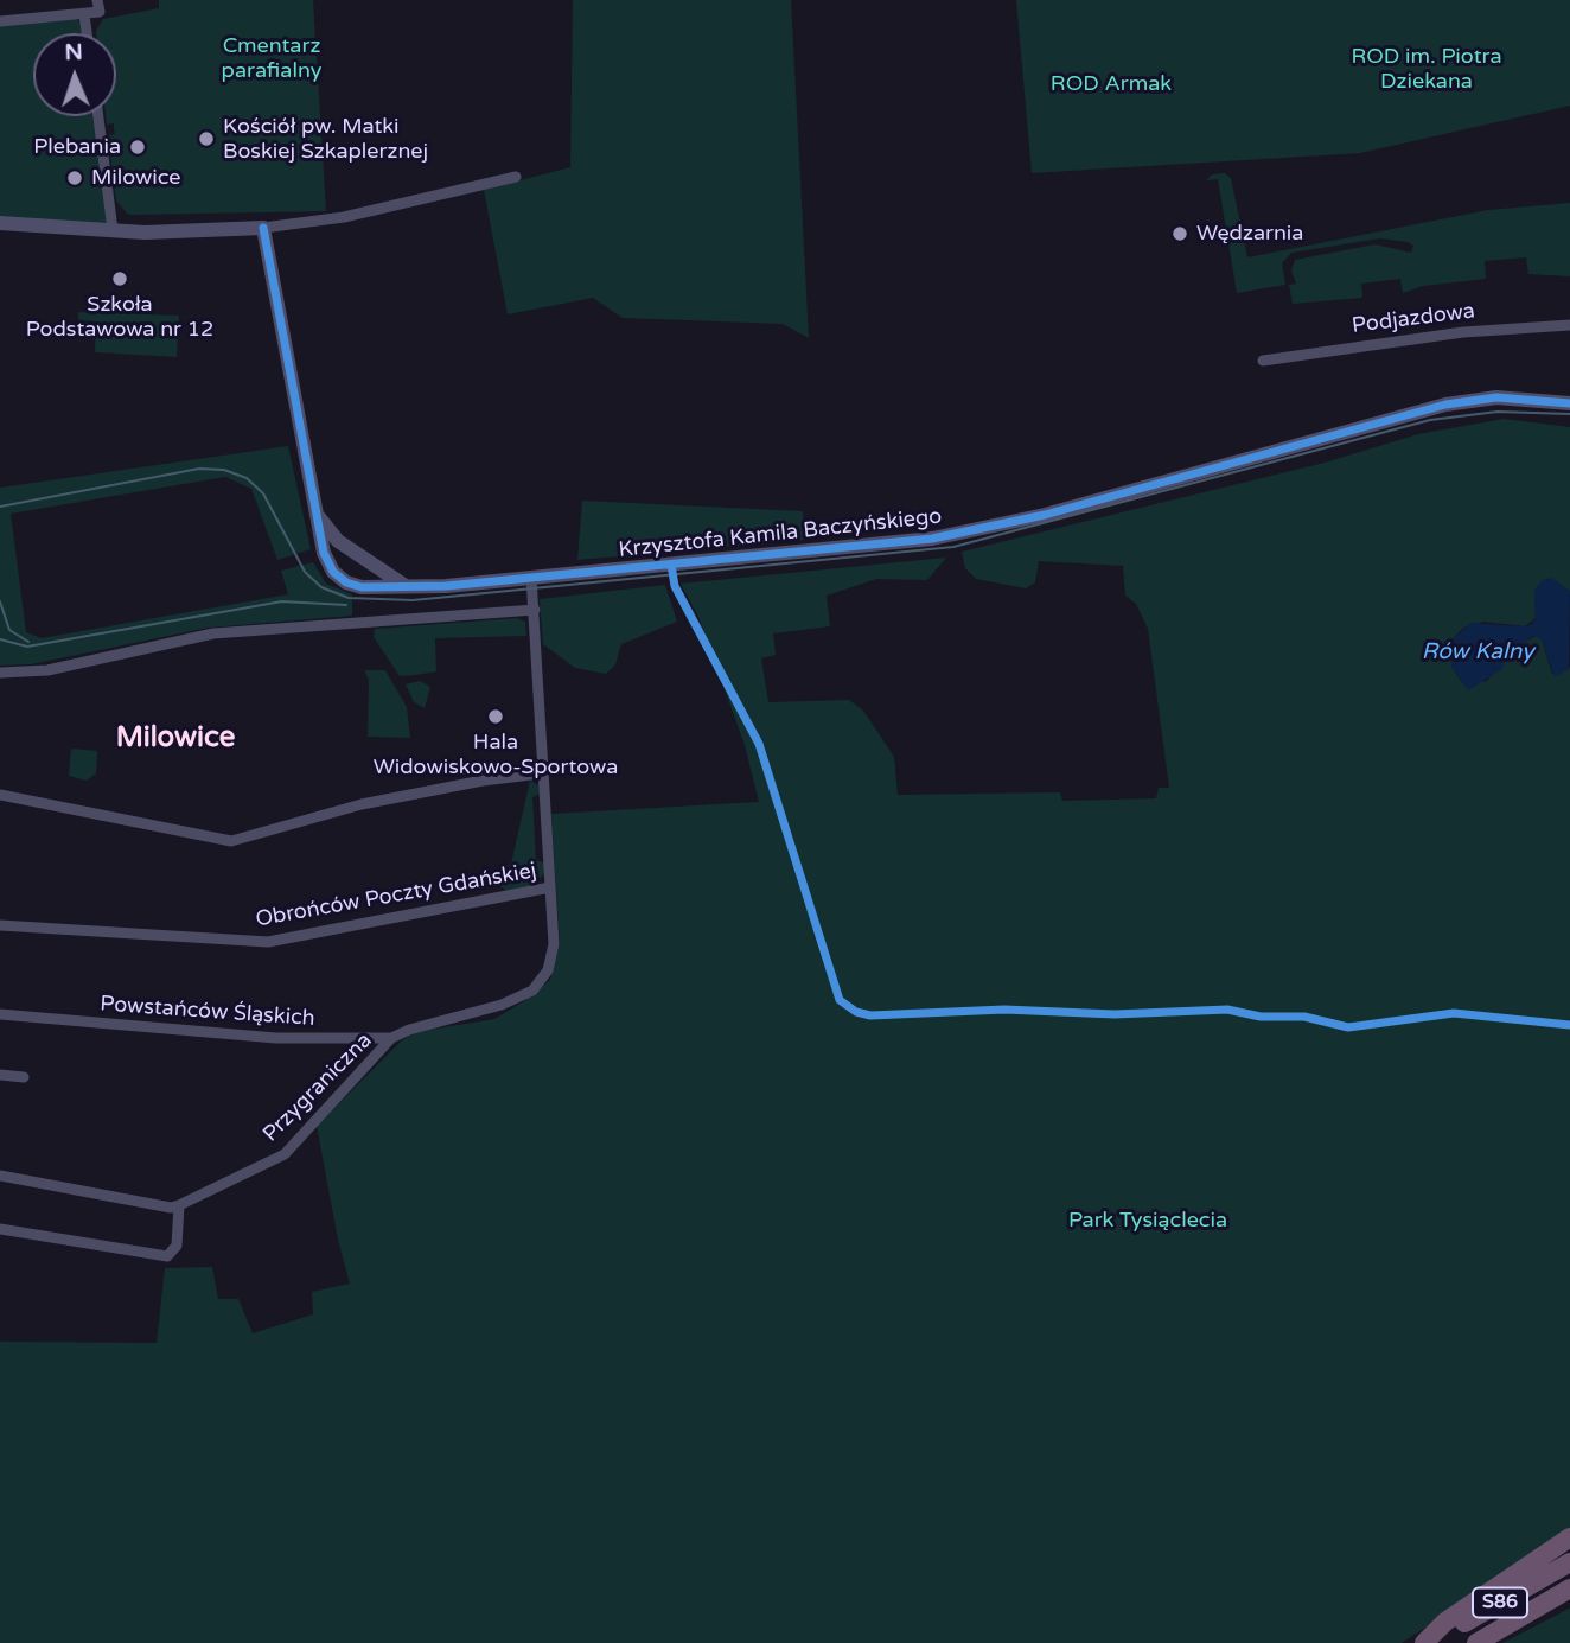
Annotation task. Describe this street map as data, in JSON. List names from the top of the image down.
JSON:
{
  "streets": {
    "highway": ["S86"],
    "street": [
      "Podjazdowa",
      "Krzysztofa Kamila Baczyńskiego",
      "Obrońców Poczty Gdańskiej",
      "Powstańców Śląskich",
      "Przygraniczna"
    ]
  },
  "crossings": [
    ["Krzysztofa Kamila Baczyńskiego", "Powstańców Śląskich"],
    ["Obrońców Poczty Gdańskiej", "Powstańców Śląskich"],
    ["Powstańców Śląskich", "Przygraniczna"]
  ],
  "districts": ["Milowice"],
  "water": ["Rów Kalny"],
  "parks": [
    "Cmentarz parafialny",
    "ROD im. Piotra Dziekana",
    "ROD Armak",
    "Park Tysiąclecia"
  ],
  "places": [
    "Kościół pw. Matki Boskiej Szkaplerznej",
    "Plebania",
    "Milowice",
    "Wędzarnia",
    "Szkoła Podstawowa nr 12",
    "Hala Widowiskowo-Sportowa"
  ],
  "north": "top"
}
